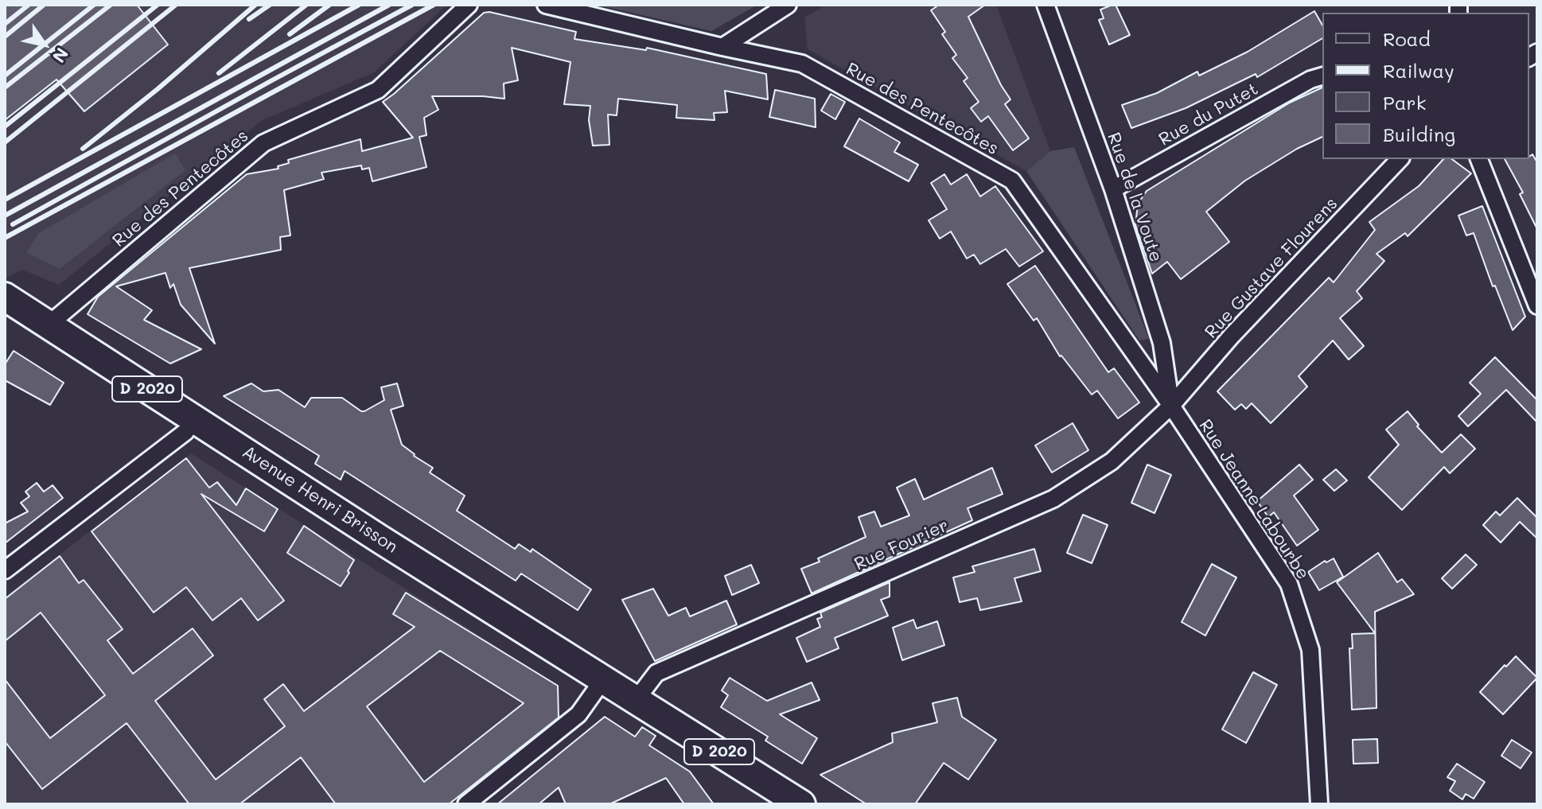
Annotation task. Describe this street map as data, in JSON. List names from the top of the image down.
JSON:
{
  "streets": {
    "main road": ["D 2020", "Avenue Henri Brisson"],
    "street": [
      "Rue des Pentecôtes",
      "Rue du Putet",
      "Rue de la Voute",
      "Rue Gustave Flourens",
      "Rue Jeanne Labourbe",
      "Rue Fourier"
    ]
  },
  "crossings": [
    ["Rue des Pentecôtes", "Rue de la Voute"],
    ["Rue des Pentecôtes", "Rue Gustave Flourens"],
    ["Rue des Pentecôtes", "Avenue Henri Brisson"],
    ["Rue des Pentecôtes", "Rue Jeanne Labourbe"],
    ["Rue des Pentecôtes", "Rue Fourier"],
    ["Rue du Putet", "Rue de la Voute"],
    ["Rue de la Voute", "Rue Gustave Flourens"],
    ["Rue de la Voute", "Rue Jeanne Labourbe"],
    ["Rue de la Voute", "Rue Fourier"],
    ["Rue Gustave Flourens", "Rue Jeanne Labourbe"],
    ["Rue Gustave Flourens", "Rue Fourier"],
    ["D 2020", "Avenue Henri Brisson"],
    ["D 2020", "Rue Fourier"],
    ["Avenue Henri Brisson", "Rue Fourier"],
    ["Rue Jeanne Labourbe", "Rue Fourier"]
  ],
  "legend": [
    "Road",
    "Railway",
    "Park",
    "Building"
  ],
  "north": "bottom right"
}
